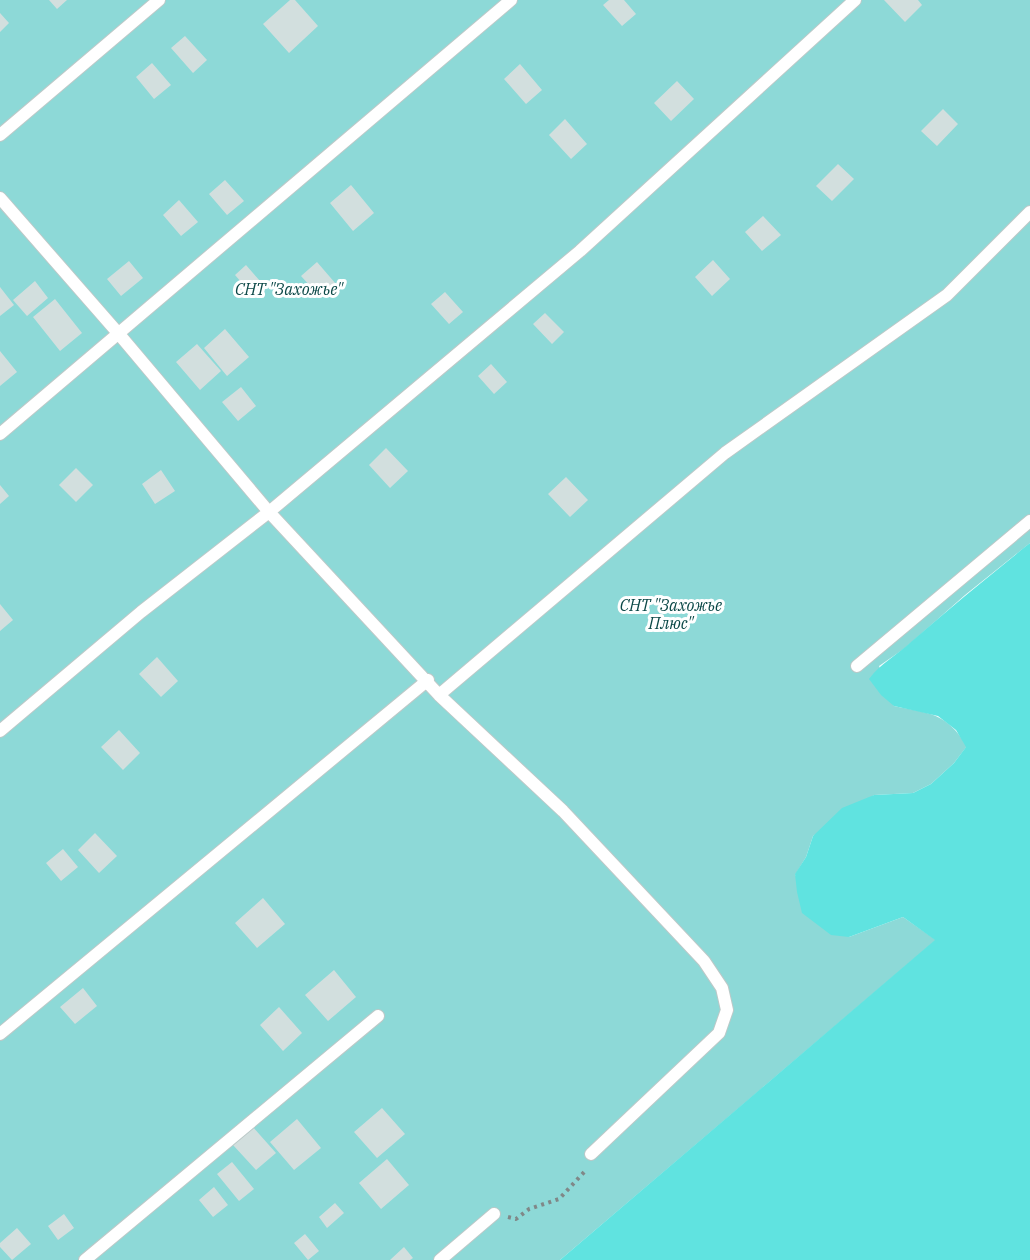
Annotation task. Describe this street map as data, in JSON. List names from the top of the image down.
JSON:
{
  "parks": ["СНТ \"Захожье\"", "СНТ \"Захожье Плюс\""]
}
